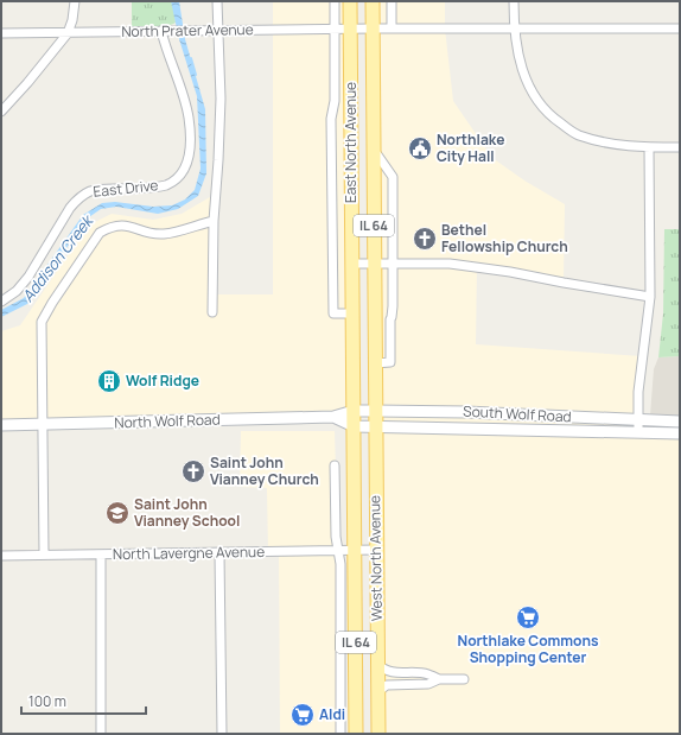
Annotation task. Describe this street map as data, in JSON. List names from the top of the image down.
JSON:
{
  "streets": {
    "main road": [
      "East North Avenue",
      "IL 64",
      "South Wolf Road",
      "North Wolf Road",
      "West North Avenue"
    ],
    "street": ["North Prater Avenue", "East Drive", "North Lavergne Avenue"]
  },
  "crossings": [
    ["North Prater Avenue", "East North Avenue"],
    ["North Prater Avenue", "East Drive"],
    ["East North Avenue", "South Wolf Road"],
    ["East North Avenue", "North Wolf Road"],
    ["East North Avenue", "West North Avenue"],
    ["South Wolf Road", "North Wolf Road"],
    ["South Wolf Road", "West North Avenue"],
    ["North Wolf Road", "West North Avenue"],
    ["North Lavergne Avenue", "West North Avenue"]
  ],
  "water": ["Addison Creek"],
  "places": {
    "public building": ["Northlake City Hall"],
    "church": ["Bethel Fellowship Church", "Saint John Vianney Church"],
    "building": ["Wolf Ridge"],
    "school or university": ["Saint John Vianney School"],
    "supermarket": ["Northlake Commons Shopping Center", "Aldi"]
  },
  "scale_bar": "100 m"
}
